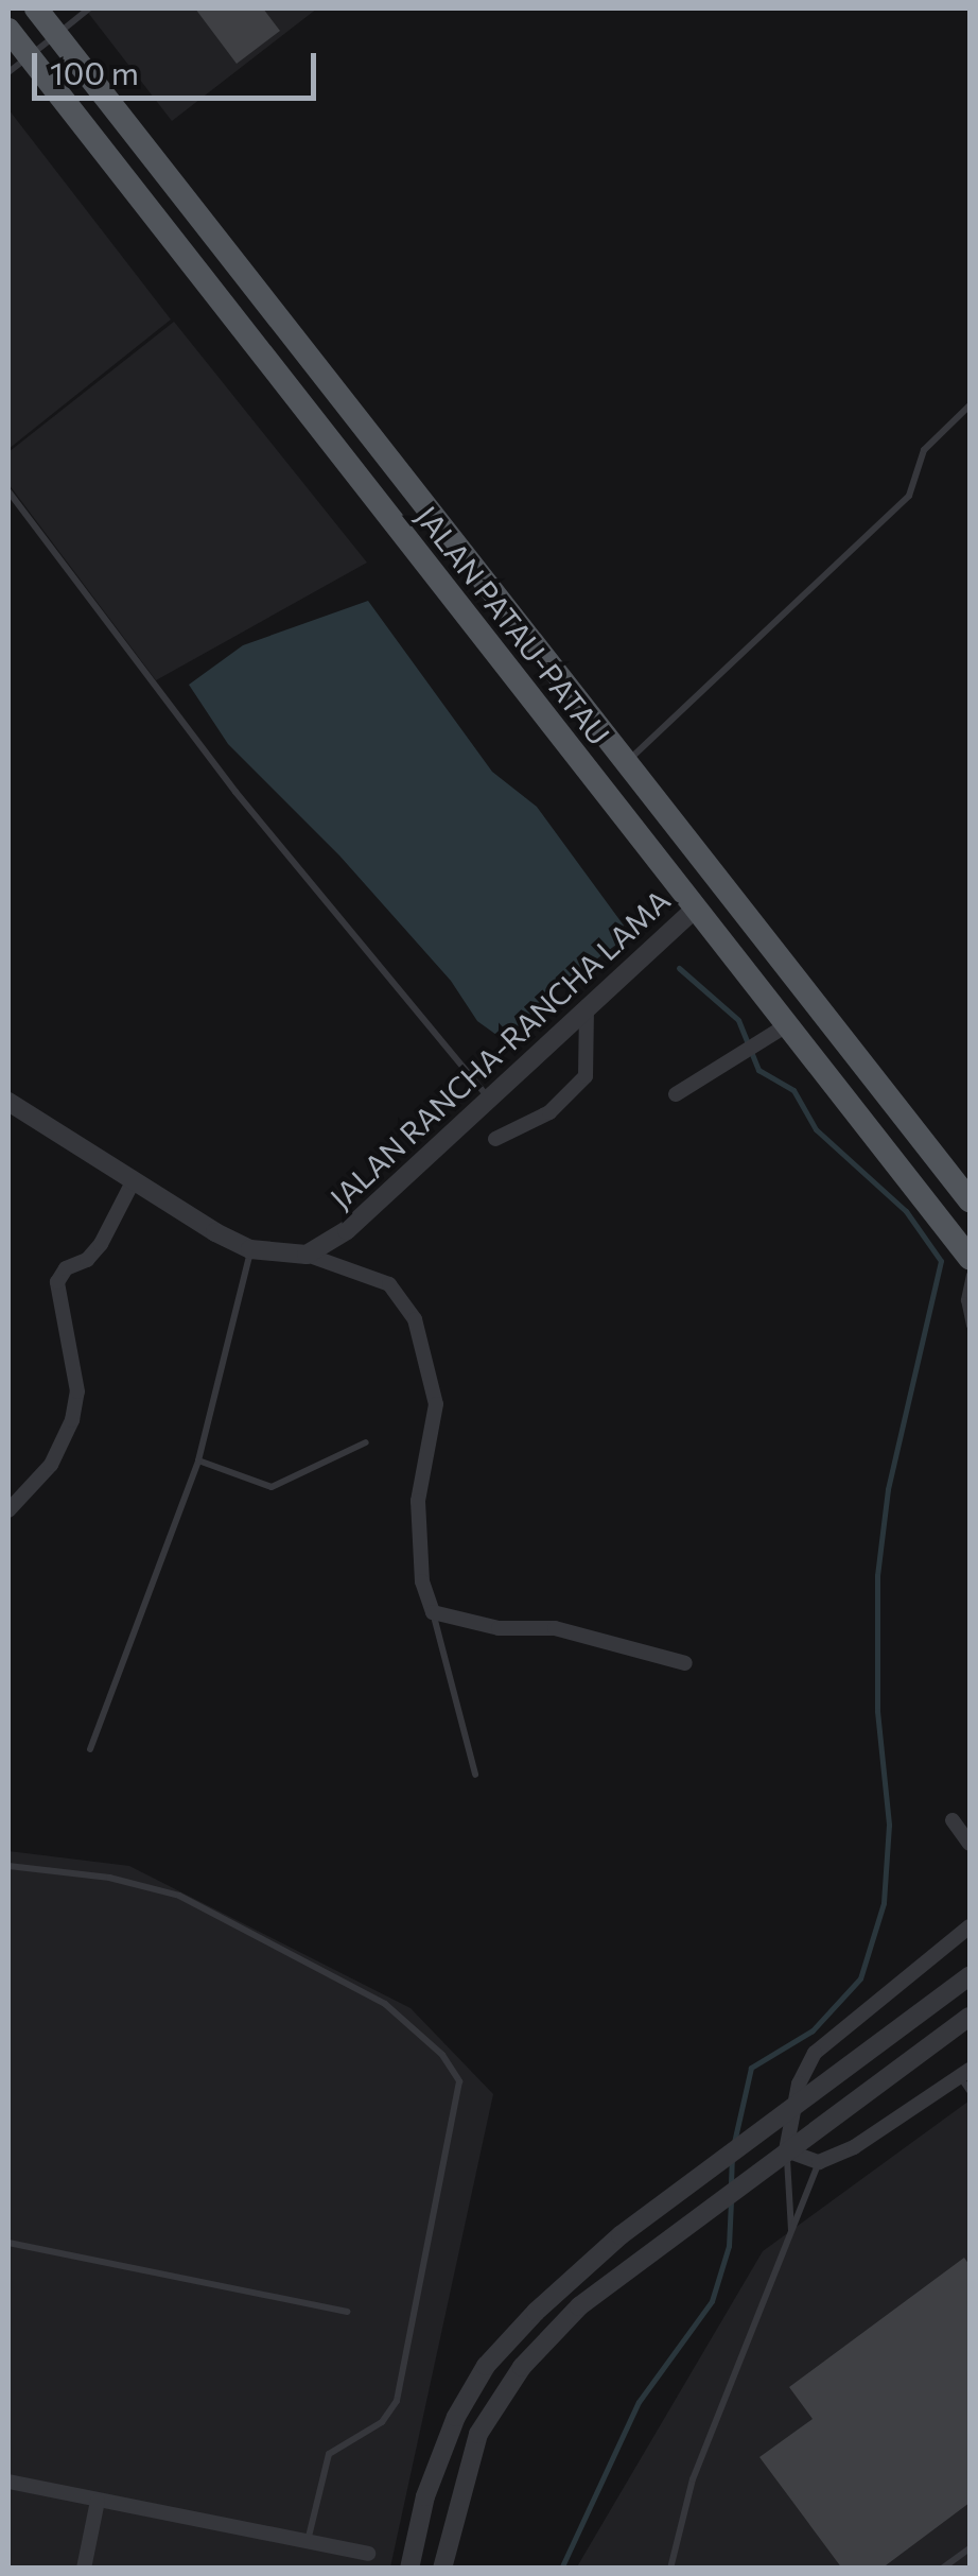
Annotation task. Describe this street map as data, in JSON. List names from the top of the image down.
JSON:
{
  "streets": {
    "main road": ["JALAN PATAU-PATAU"],
    "street": ["JALAN RANCHA-RANCHA LAMA"]
  },
  "crossings": [
    ["JALAN PATAU-PATAU", "JALAN RANCHA-RANCHA LAMA"]
  ],
  "scale_bar": "100 m"
}
